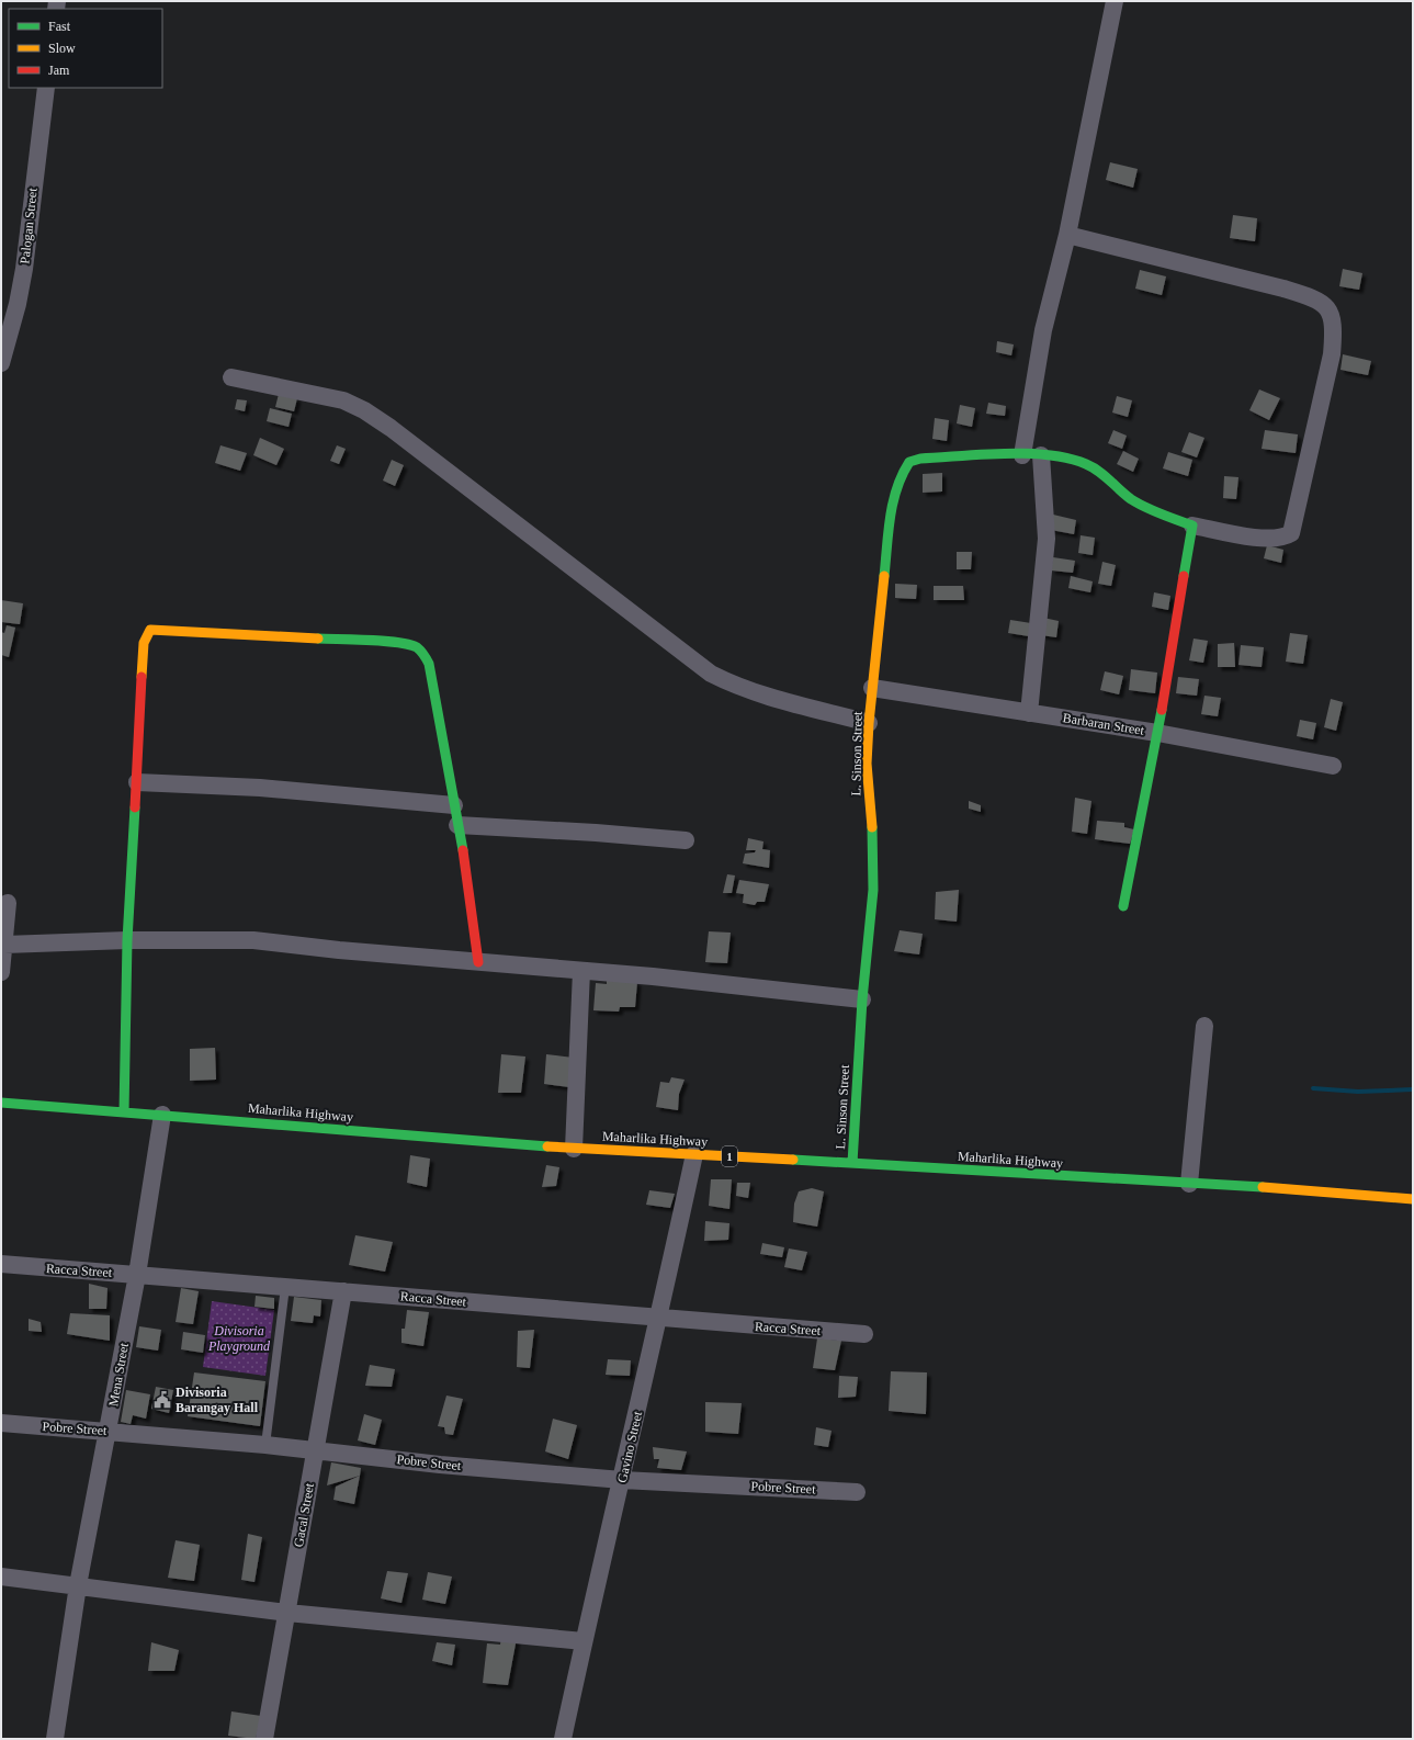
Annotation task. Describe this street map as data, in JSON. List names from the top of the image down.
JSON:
{
  "streets": {
    "main road": ["L. Sinson Street", "Maharlika Highway", "1"],
    "street": [
      "Palogan Street",
      "Barbaran Street",
      "Racca Street",
      "Mena Street",
      "Pobre Street",
      "Gavino Street",
      "Gacal Street"
    ]
  },
  "crossings": [
    ["Barbaran Street", "L. Sinson Street"],
    ["L. Sinson Street", "Maharlika Highway"],
    ["Maharlika Highway", "Mena Street"],
    ["Maharlika Highway", "Gavino Street"],
    ["Racca Street", "Mena Street"],
    ["Racca Street", "Gavino Street"],
    ["Racca Street", "Gacal Street"],
    ["Mena Street", "Pobre Street"],
    ["Pobre Street", "Gavino Street"],
    ["Pobre Street", "Gacal Street"]
  ],
  "parks": ["Divisoria Playground"],
  "places": {
    "public building": ["Divisoria Barangay Hall"]
  },
  "legend": ["Fast", "Slow", "Jam"]
}
